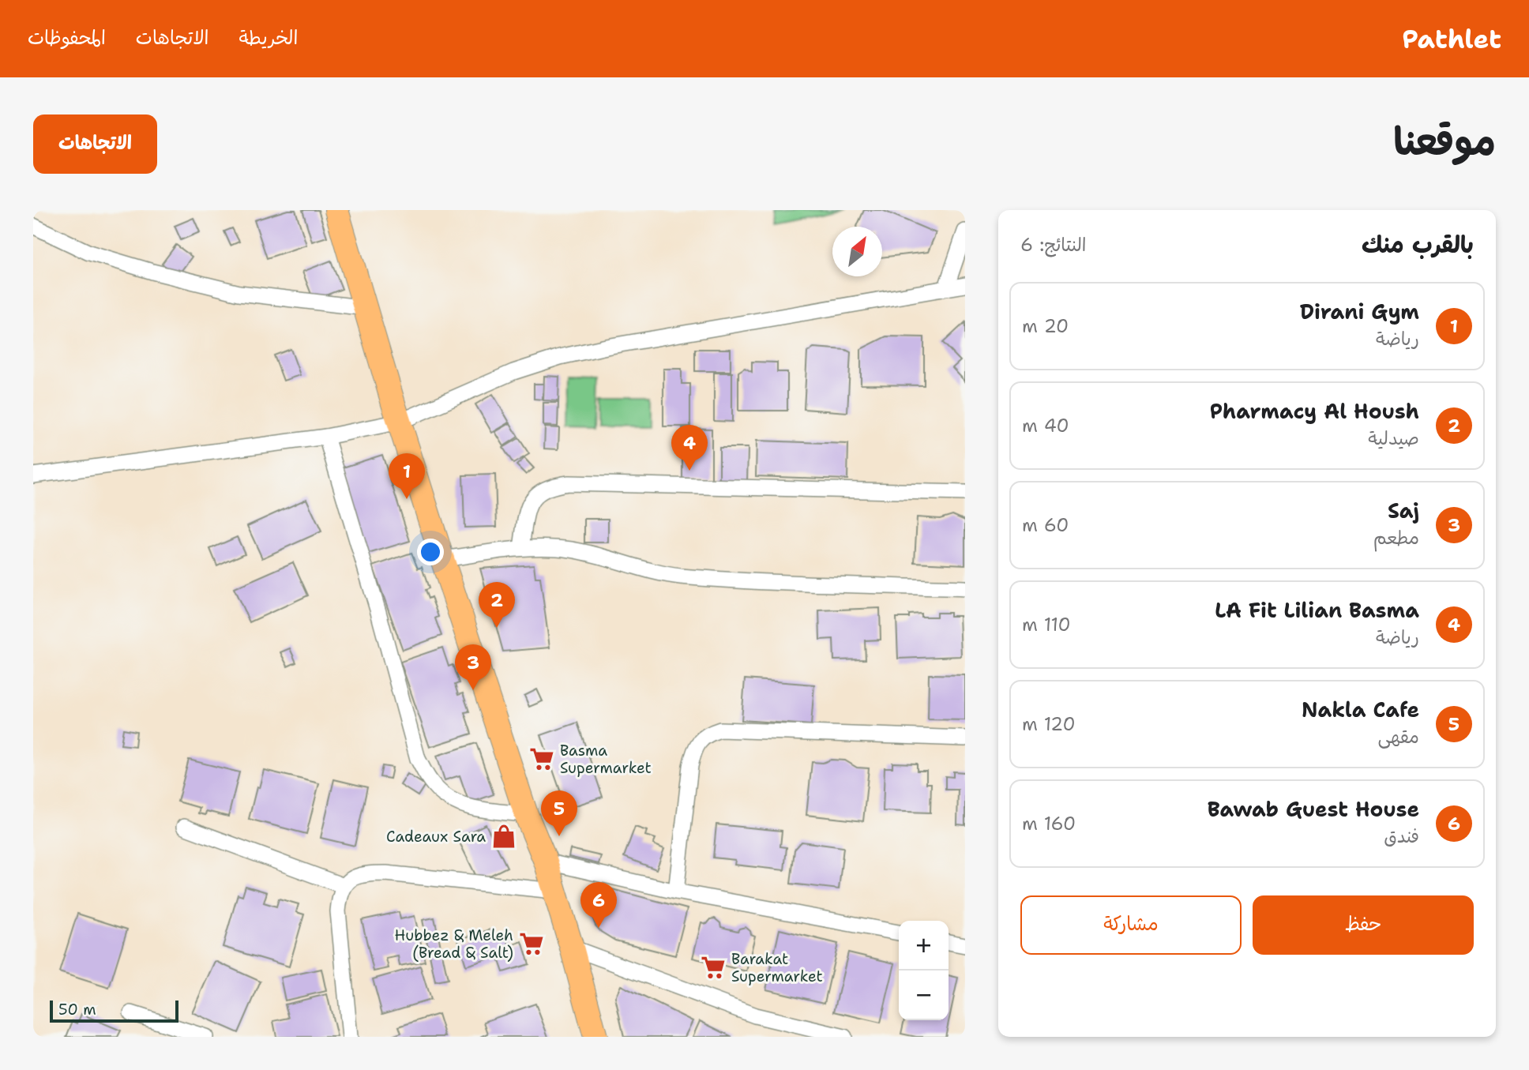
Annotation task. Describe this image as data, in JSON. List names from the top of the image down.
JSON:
{
  "places": {
    "supermarket": ["Basma Supermarket", "Hubbez & Meleh (Bread & Salt)", "Barakat Supermarket"],
    "shop": ["Cadeaux Sara"]
  },
  "scale_bar": "50 m",
  "north": "top right",
  "page": {
    "header": "Pathlet",
    "nav": ["الخريطة", "الاتجاهات", "المحفوظات"],
    "title": "موقعنا",
    "buttons": [
      "الاتجاهات",
      ["حفظ", "مشاركة"]
    ],
    "heading": ["بالقرب منك", "النتائج: 6"],
    "list": [
      {
        "mark": "1",
        "name": "Dirani Gym",
        "note": "رياضة",
        "value": "20 m"
      },
      {
        "mark": "2",
        "name": "Pharmacy Al Housh",
        "note": "صيدلية",
        "value": "40 m"
      },
      {
        "mark": "3",
        "name": "Saj",
        "note": "مطعم",
        "value": "60 m"
      },
      {
        "mark": "4",
        "name": "LA Fit Lilian Basma",
        "note": "رياضة",
        "value": "110 m"
      },
      {
        "mark": "5",
        "name": "Nakla Cafe",
        "note": "مقهى",
        "value": "120 m"
      },
      {
        "mark": "6",
        "name": "Bawab Guest House",
        "note": "فندق",
        "value": "160 m"
      }
    ],
    "pins": [
      "4",
      "1",
      "2",
      "3",
      "5",
      "6"
    ],
    "map_buttons": ["+", "−"],
    "scale": "50 m"
  }
}
